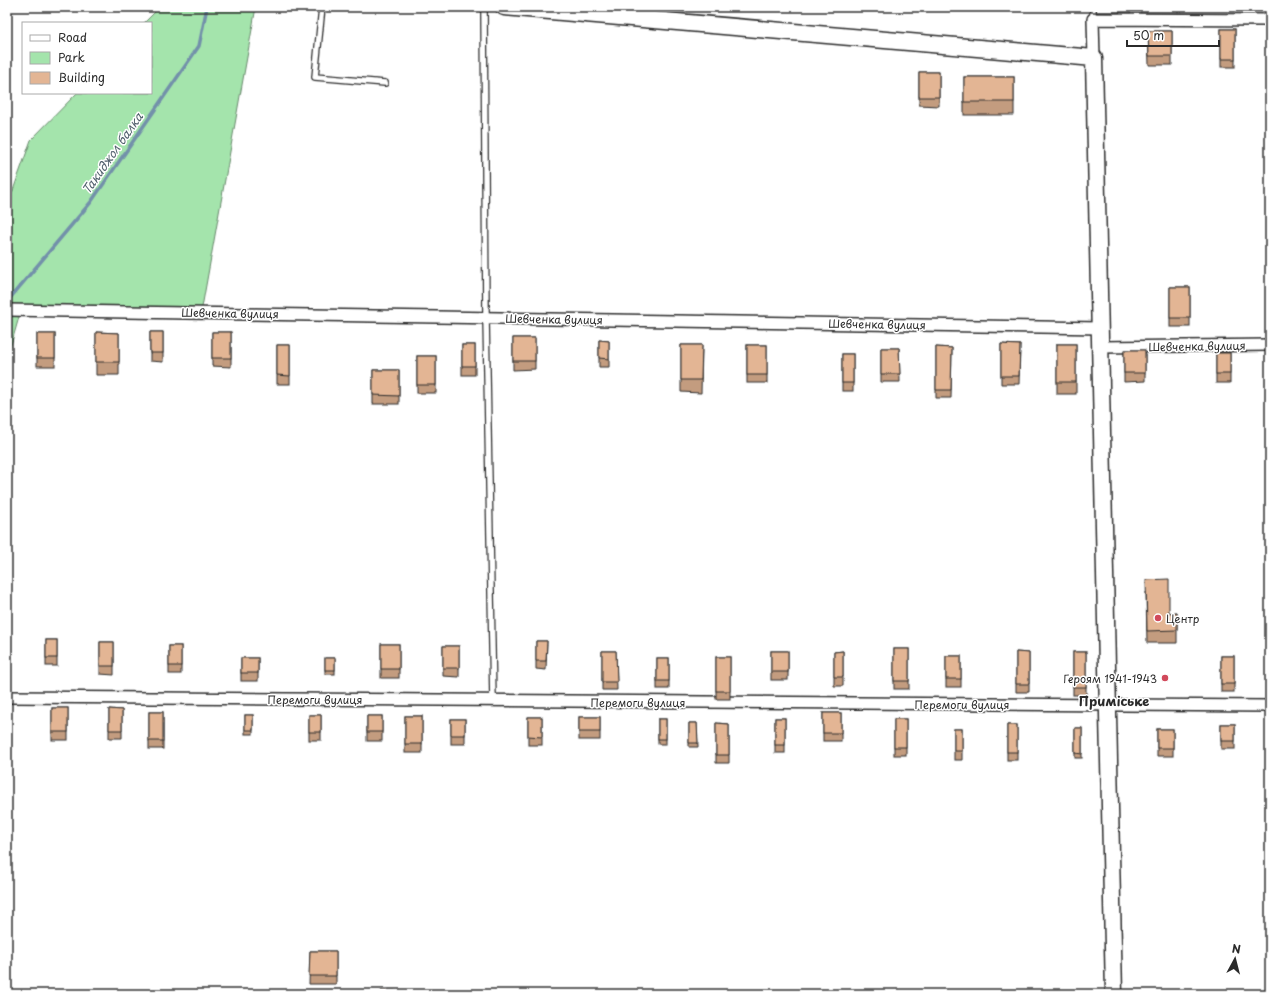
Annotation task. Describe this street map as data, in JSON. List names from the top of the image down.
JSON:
{
  "streets": {
    "street": ["Шевченка вулиця", "Перемоги вулиця"]
  },
  "districts": ["Приміське"],
  "water": ["Такиджол балка"],
  "places": ["Центр", "Героям 1941-1943"],
  "legend": ["Road", "Park", "Building"],
  "scale_bar": "50 m",
  "north": "top"
}
